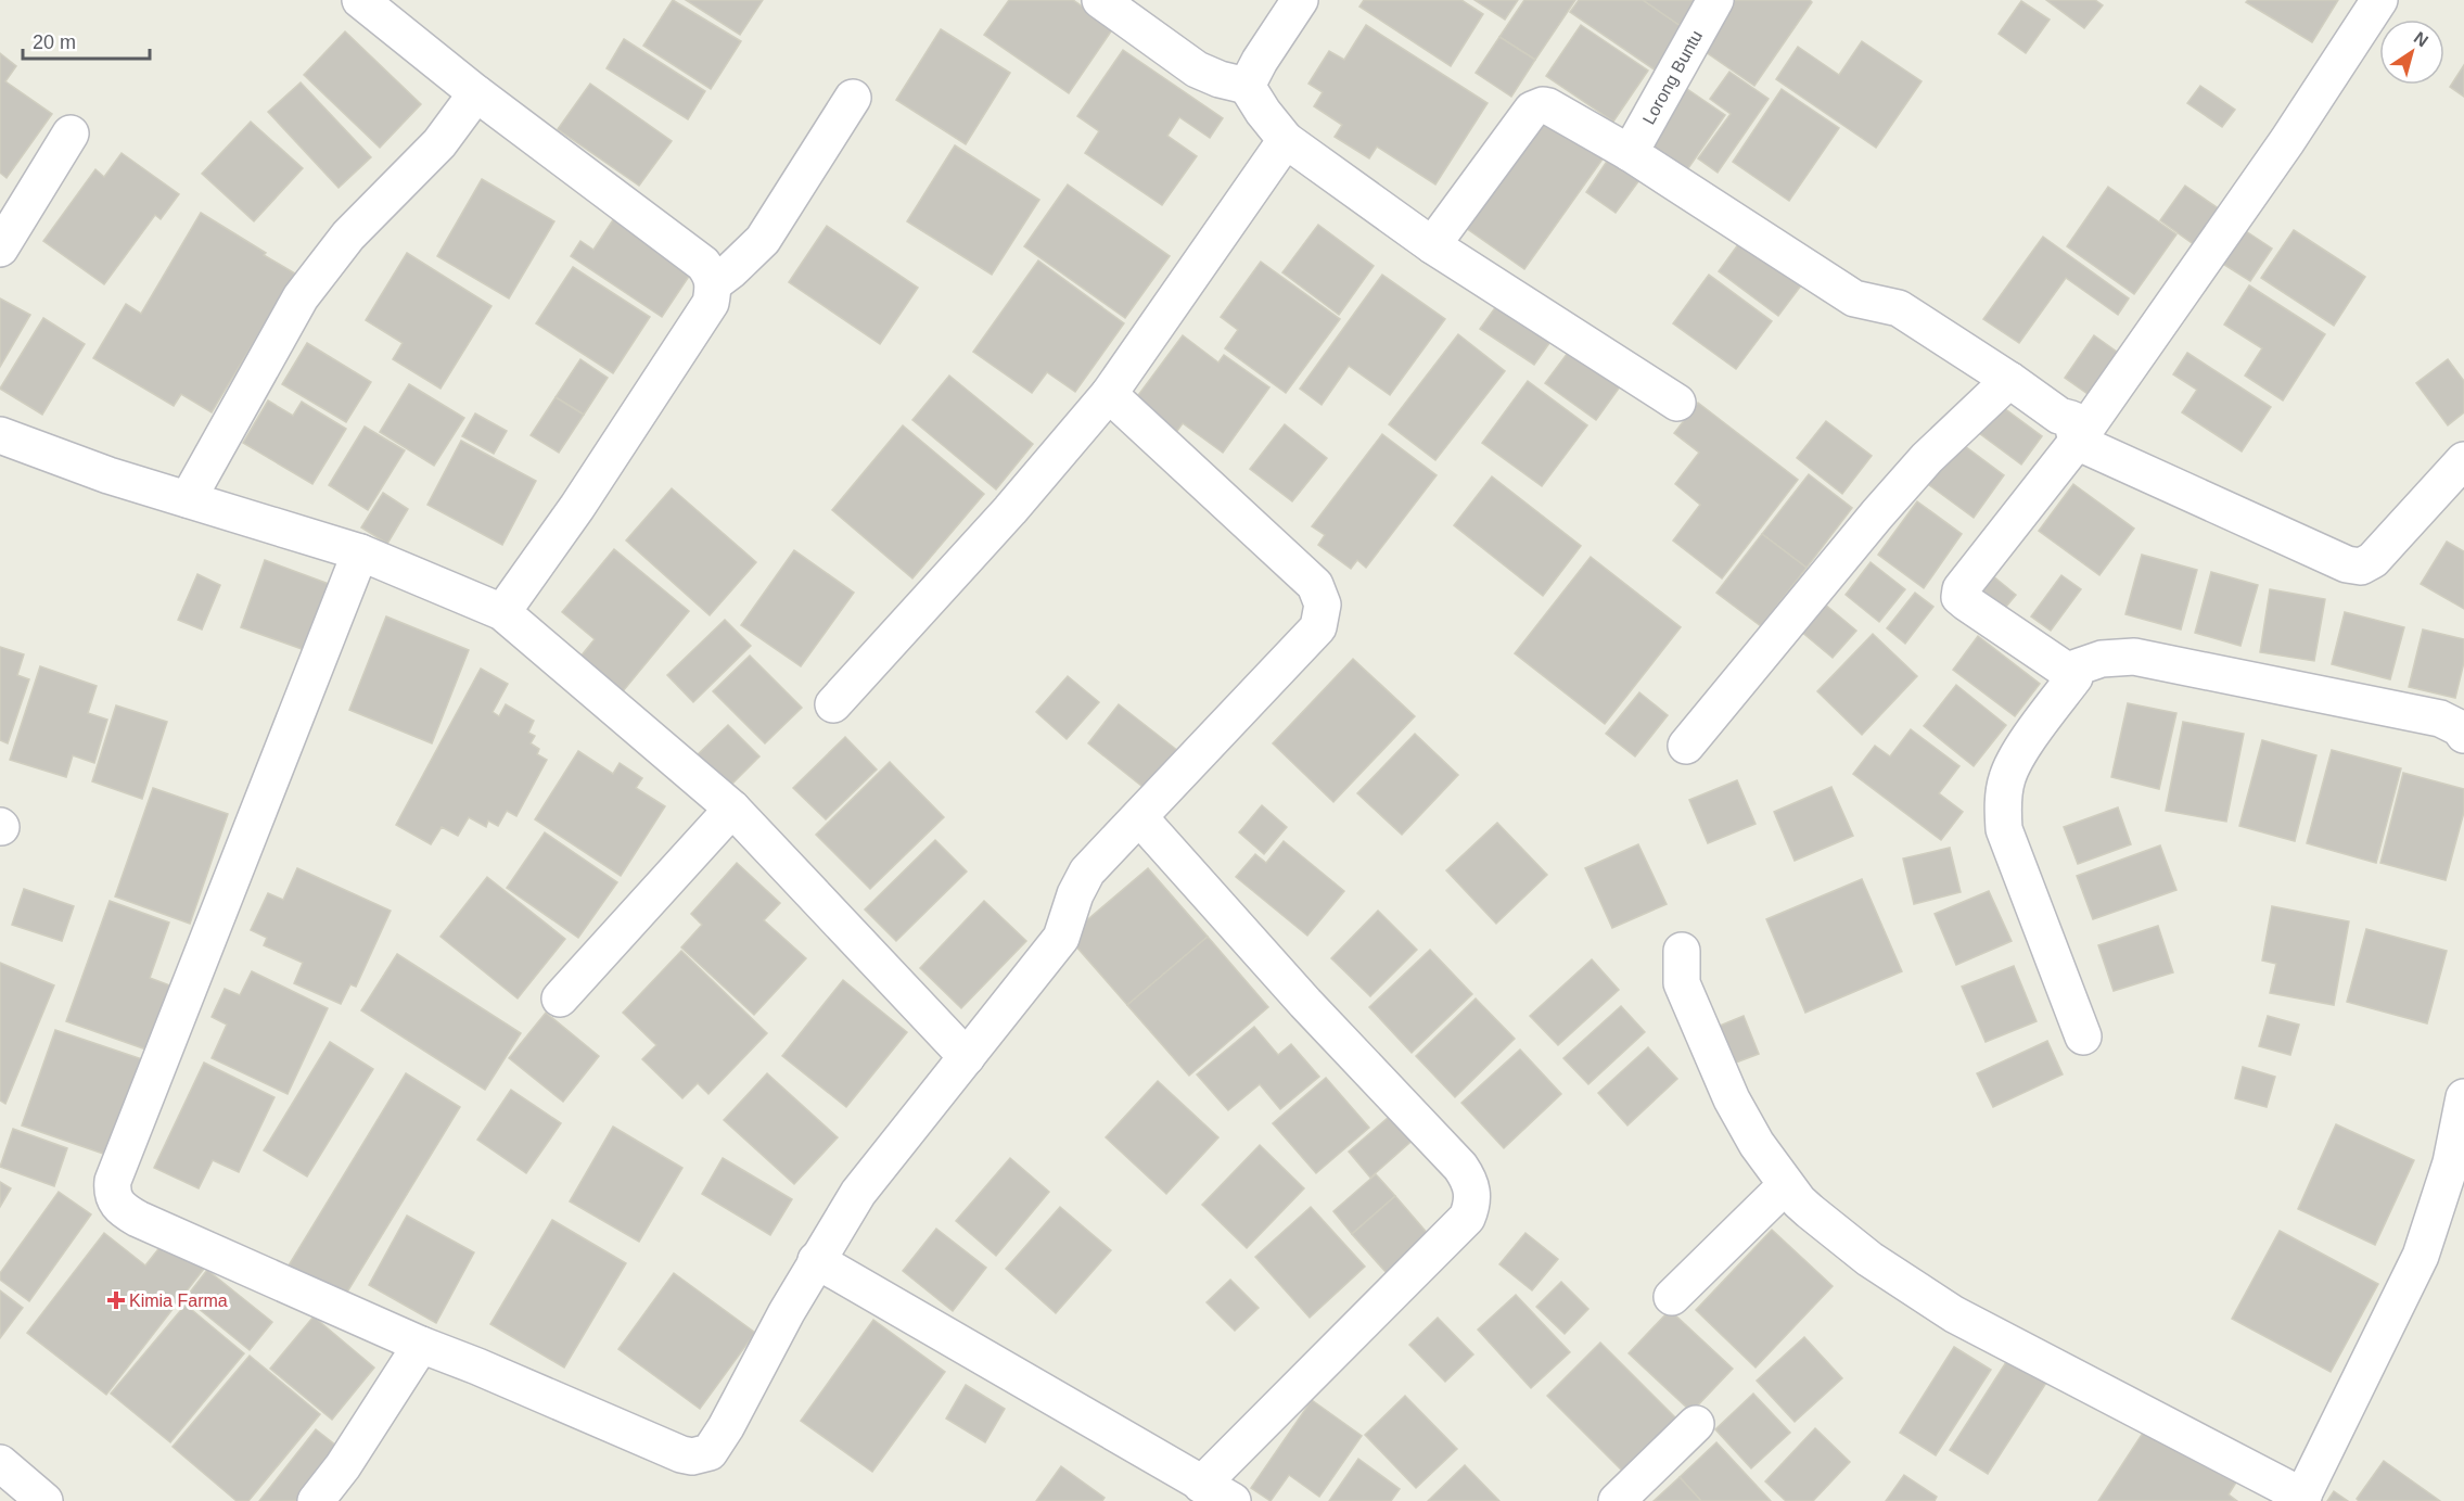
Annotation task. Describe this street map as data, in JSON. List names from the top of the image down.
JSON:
{
  "streets": {
    "street": ["Lorong Buntu"]
  },
  "places": {
    "health": ["Kimia Farma"]
  },
  "scale_bar": "20 m",
  "north": "top right"
}
